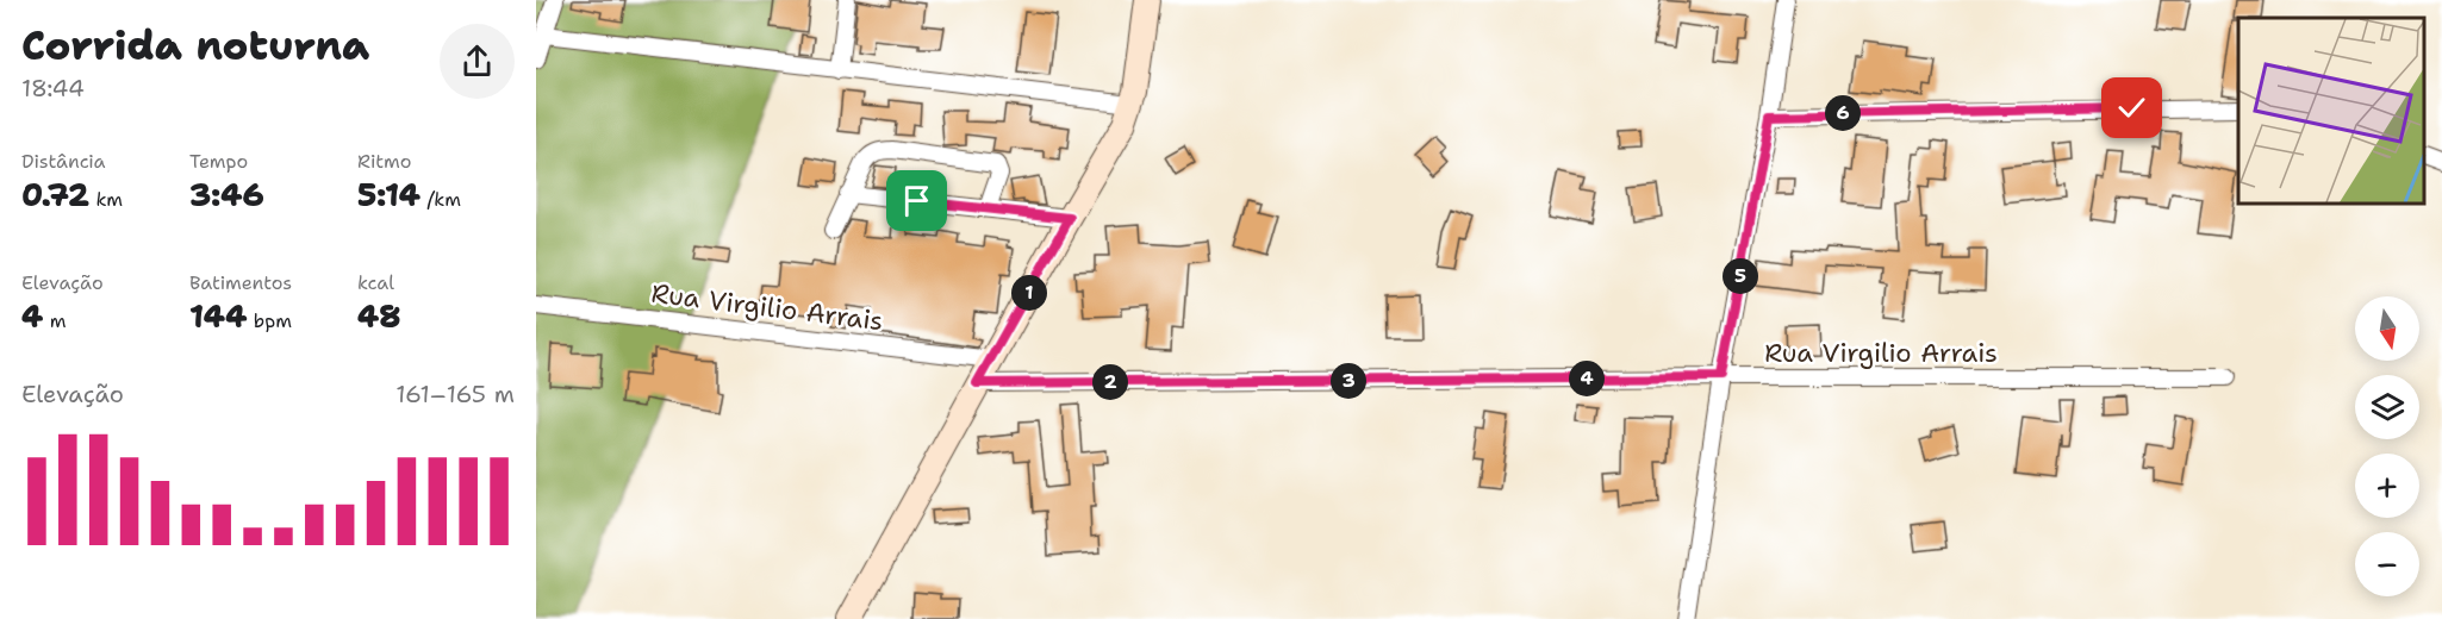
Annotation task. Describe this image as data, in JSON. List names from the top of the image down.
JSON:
{
  "streets": {
    "street": ["Rua Virgilio Arrais"]
  },
  "north": "bottom",
  "page": {
    "heading": ["Corrida noturna", "18:44"],
    "pins": [
      "6",
      "5",
      "1",
      "4",
      "3",
      "2"
    ],
    "stats": [
      ["Distância", "0.72 km"],
      ["Tempo", "3:46"],
      ["Ritmo", "5:14 /km"],
      ["Elevação", "4 m"],
      ["Batimentos", "144 bpm"],
      ["kcal", "48"]
    ],
    "map_buttons": ["+", "−"],
    "chart": ["Elevação", "161–165 m"]
  }
}
